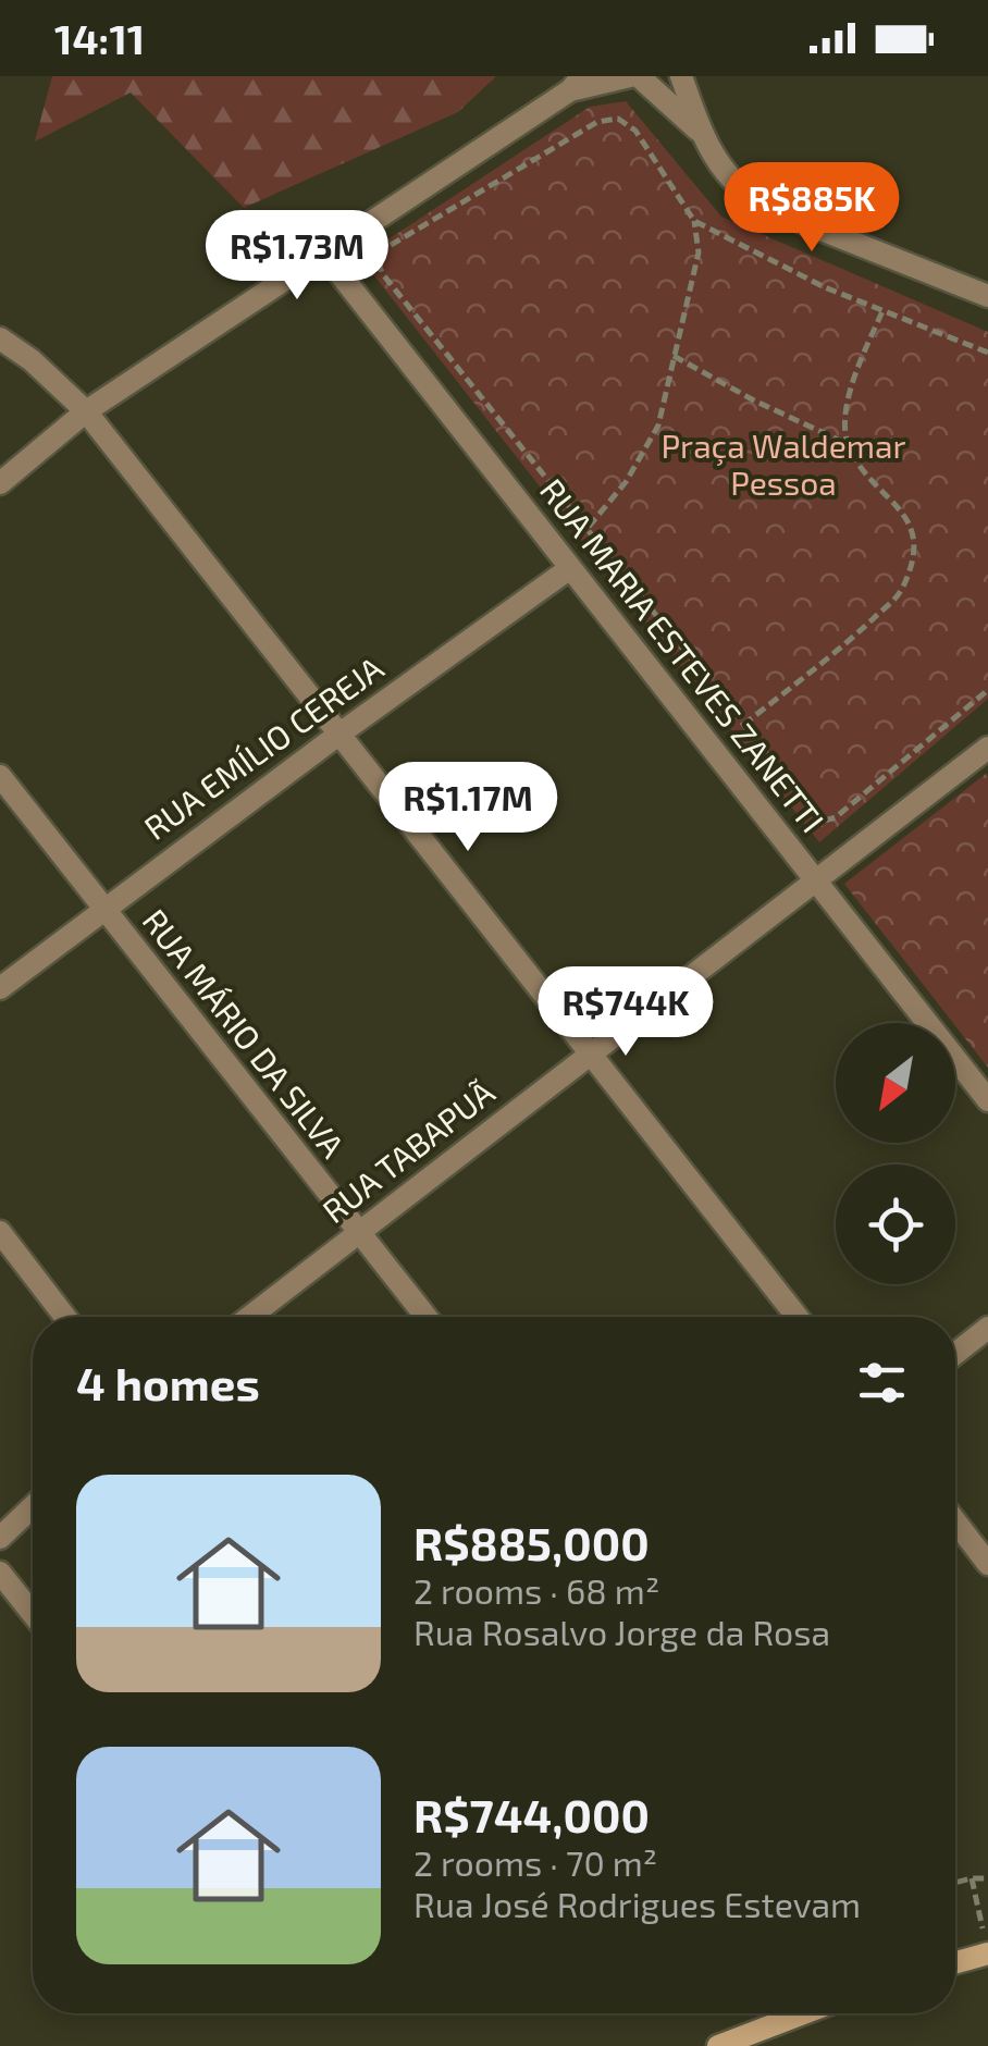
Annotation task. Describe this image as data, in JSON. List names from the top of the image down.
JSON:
{
  "streets": {
    "street": [
      "RUA MARIA ESTEVES ZANETTI",
      "RUA EMÍLIO CEREJA",
      "RUA MÁRIO DA SILVA",
      "RUA TABAPUÃ"
    ]
  },
  "crossings": [
    ["RUA MARIA ESTEVES ZANETTI", "RUA EMÍLIO CEREJA"],
    ["RUA MARIA ESTEVES ZANETTI", "RUA TABAPUÃ"],
    ["RUA EMÍLIO CEREJA", "RUA MÁRIO DA SILVA"],
    ["RUA MÁRIO DA SILVA", "RUA TABAPUÃ"]
  ],
  "parks": ["Praça Waldemar Pessoa"],
  "north": "bottom left",
  "page": {
    "status": "14:11",
    "price": [
      "R$885K",
      "R$1.73M",
      "R$1.17M",
      "R$744K"
    ],
    "heading": "4 homes",
    "list": [
      {
        "name": "R$885,000",
        "note": "2 rooms · 68 m² · Rua Rosalvo Jorge da Rosa"
      },
      {
        "name": "R$744,000",
        "note": "2 rooms · 70 m² · Rua José Rodrigues Estevam"
      }
    ]
  }
}
